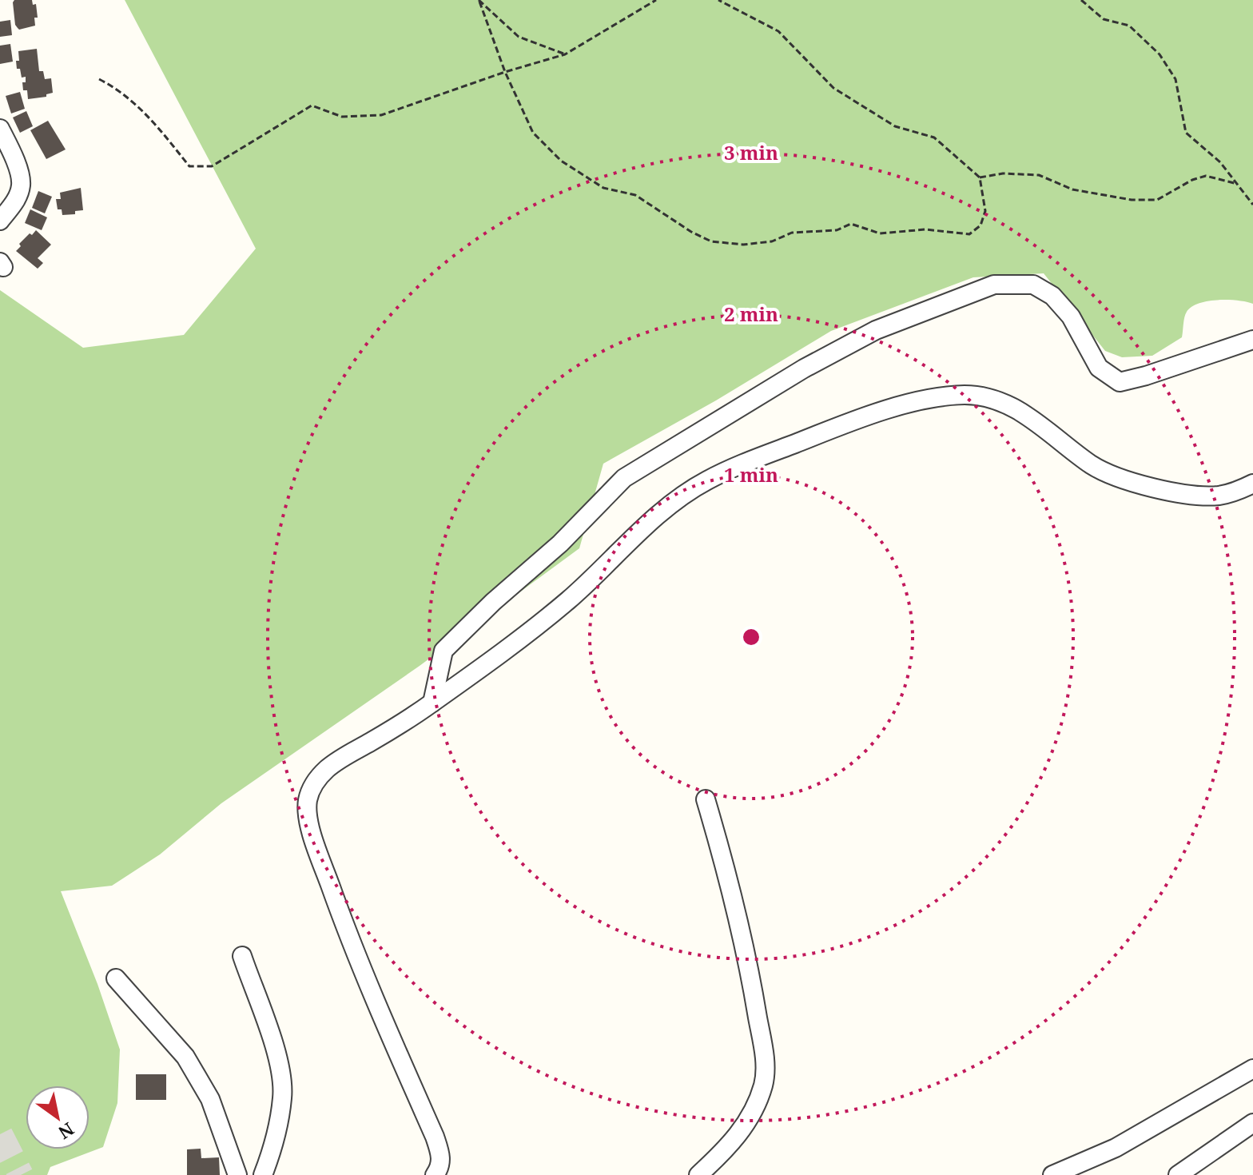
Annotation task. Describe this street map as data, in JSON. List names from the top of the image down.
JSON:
{
  "north": "bottom right",
  "rings": ["3 min", "2 min", "1 min"]
}
